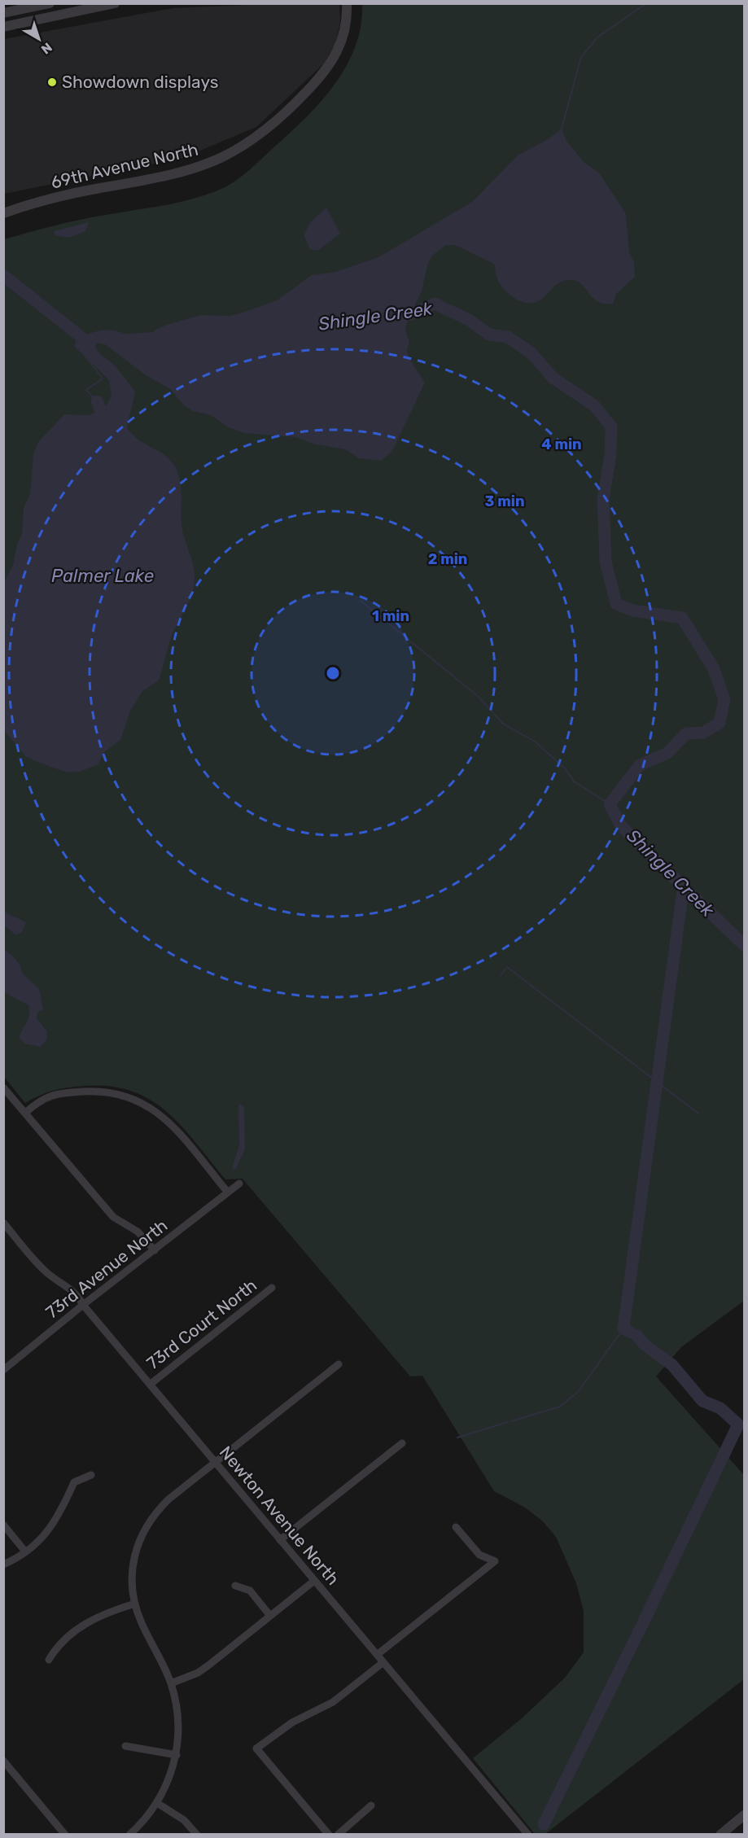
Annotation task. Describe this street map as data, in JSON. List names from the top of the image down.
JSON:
{
  "streets": {
    "street": [
      "69th Avenue North",
      "73rd Avenue North",
      "73rd Court North",
      "Newton Avenue North"
    ]
  },
  "crossings": [
    ["73rd Avenue North", "Newton Avenue North"],
    ["73rd Court North", "Newton Avenue North"]
  ],
  "water": ["Shingle Creek", "Palmer Lake"],
  "places": ["Showdown displays"],
  "north": "bottom right",
  "rings": [
    "4 min",
    "3 min",
    "2 min",
    "1 min"
  ]
}
